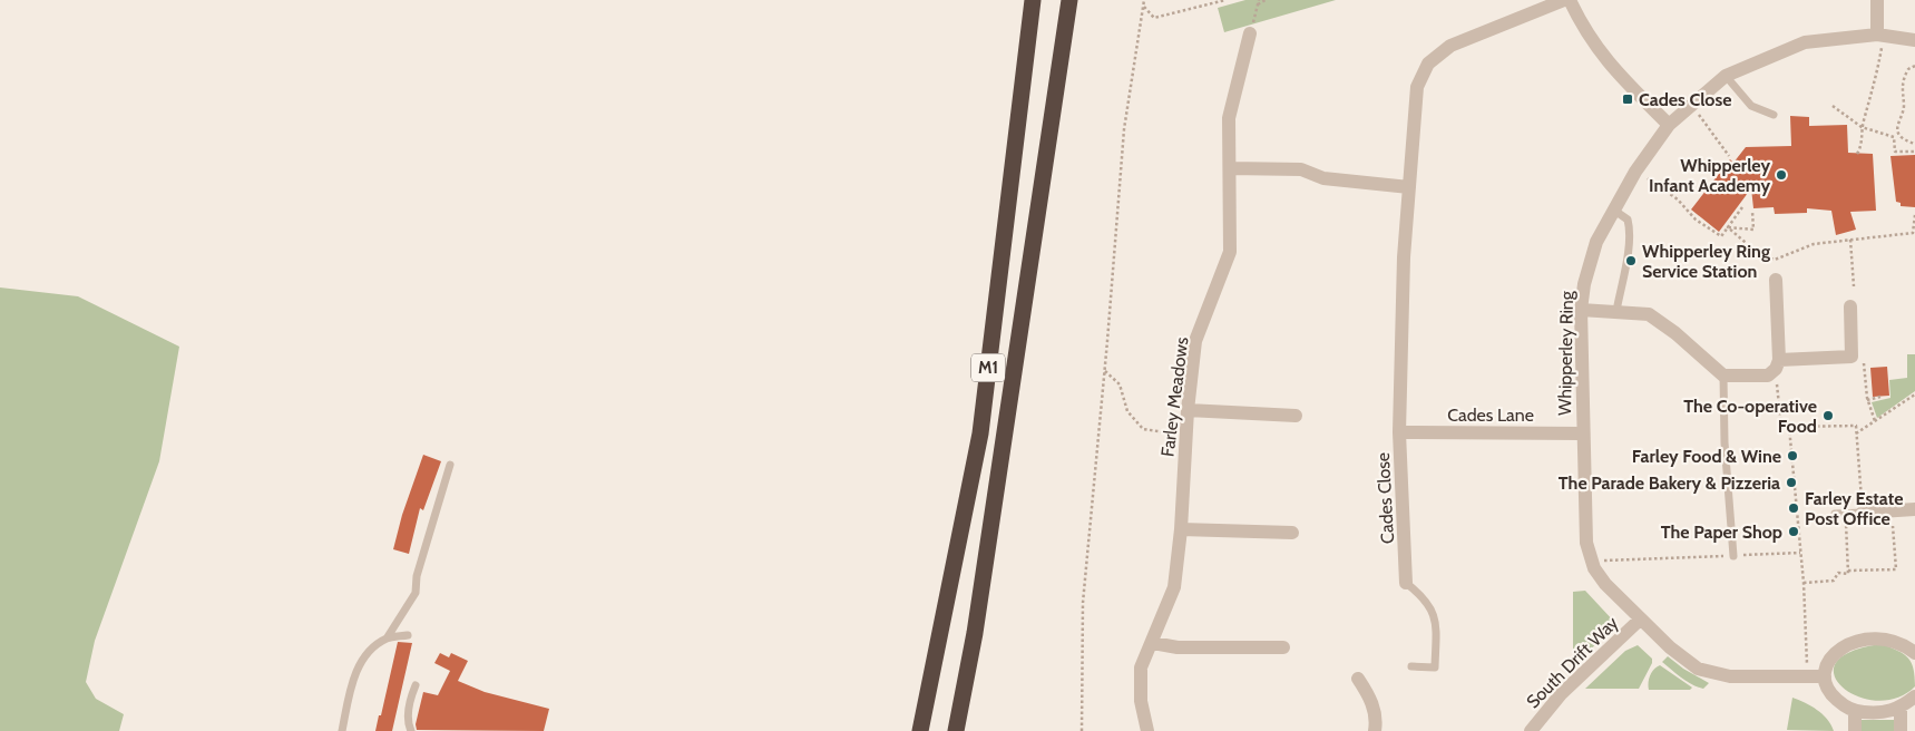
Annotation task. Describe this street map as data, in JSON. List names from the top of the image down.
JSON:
{
  "streets": {
    "highway": ["M1"],
    "street": [
      "Whipperley Ring",
      "Farley Meadows",
      "Cades Lane",
      "Cades Close",
      "South Drift Way"
    ]
  },
  "crossings": [
    ["Whipperley Ring", "Cades Lane"],
    ["Whipperley Ring", "South Drift Way"],
    ["Cades Lane", "Cades Close"]
  ],
  "places": {
    "transit": ["Cades Close"],
    "other": [
      "Whipperley Infant Academy",
      "Whipperley Ring Service Station",
      "The Co-operative Food",
      "Farley Food & Wine",
      "The Parade Bakery & Pizzeria",
      "Farley Estate Post Office",
      "The Paper Shop"
    ]
  }
}
